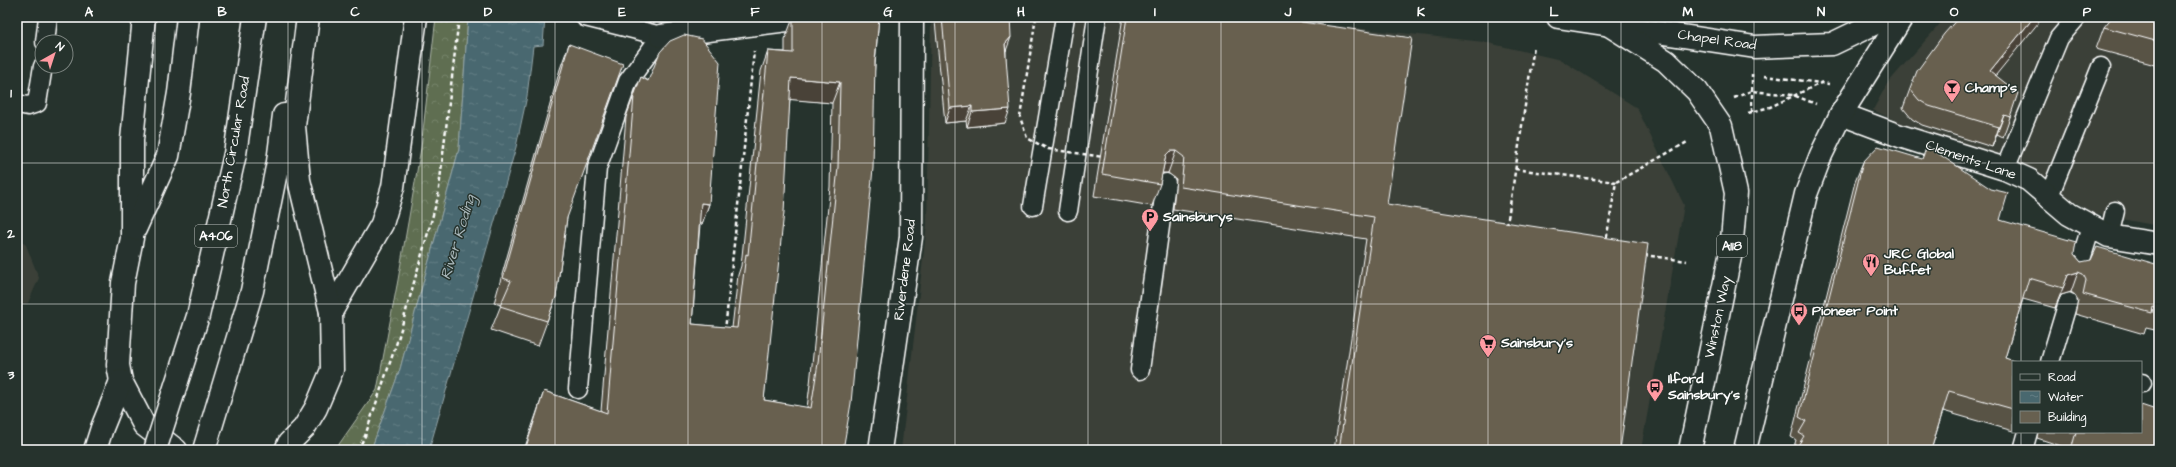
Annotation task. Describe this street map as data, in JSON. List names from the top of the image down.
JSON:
{
  "streets": {
    "main road": [
      "Chapel Road",
      "North Circular Road",
      "Clements Lane",
      "A406",
      "A118",
      "Riverdene Road",
      "Winston Way"
    ]
  },
  "crossings": [
    ["Chapel Road", "A118"],
    ["Chapel Road", "Winston Way"],
    ["A118", "Winston Way"]
  ],
  "water": ["River Roding"],
  "places": {
    "bar": ["Champ's"],
    "parking": ["Sainsburys"],
    "restaurant": ["JRC Global Buffet"],
    "bus stop": ["Pioneer Point", "Ilford Sainsbury's"],
    "supermarket": ["Sainsbury's"]
  },
  "legend": ["Road", "Water", "Building"],
  "north": "top right",
  "grid": {
    "columns": [
      "A",
      "B",
      "C",
      "D",
      "E",
      "F",
      "G",
      "H",
      "I",
      "J",
      "K",
      "L",
      "M",
      "N",
      "O",
      "P"
    ],
    "rows": ["1", "2", "3"]
  }
}
